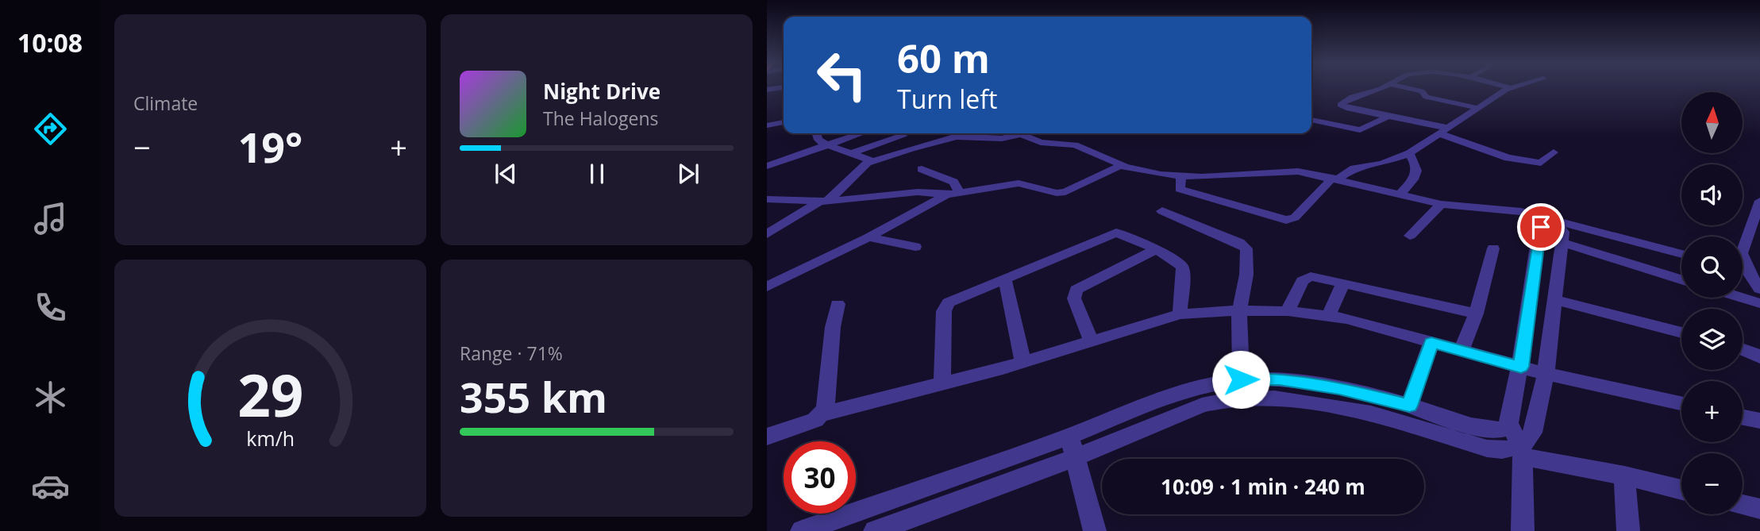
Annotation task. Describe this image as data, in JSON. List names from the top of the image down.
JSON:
{
  "north": "top",
  "page": {
    "tabs": "10:08",
    "tile": [
      "Climate",
      ["Range · 71%", "355 km"]
    ],
    "turn": ["60 m", "Turn left"],
    "song": ["Night Drive", "The Halogens"],
    "map_buttons": ["+", "−"],
    "heat": ["−", "19°", "+"],
    "limit": "30",
    "trip": "10:09 · 1 min · 240 m",
    "gauge": ["29", "km/h"]
  }
}
